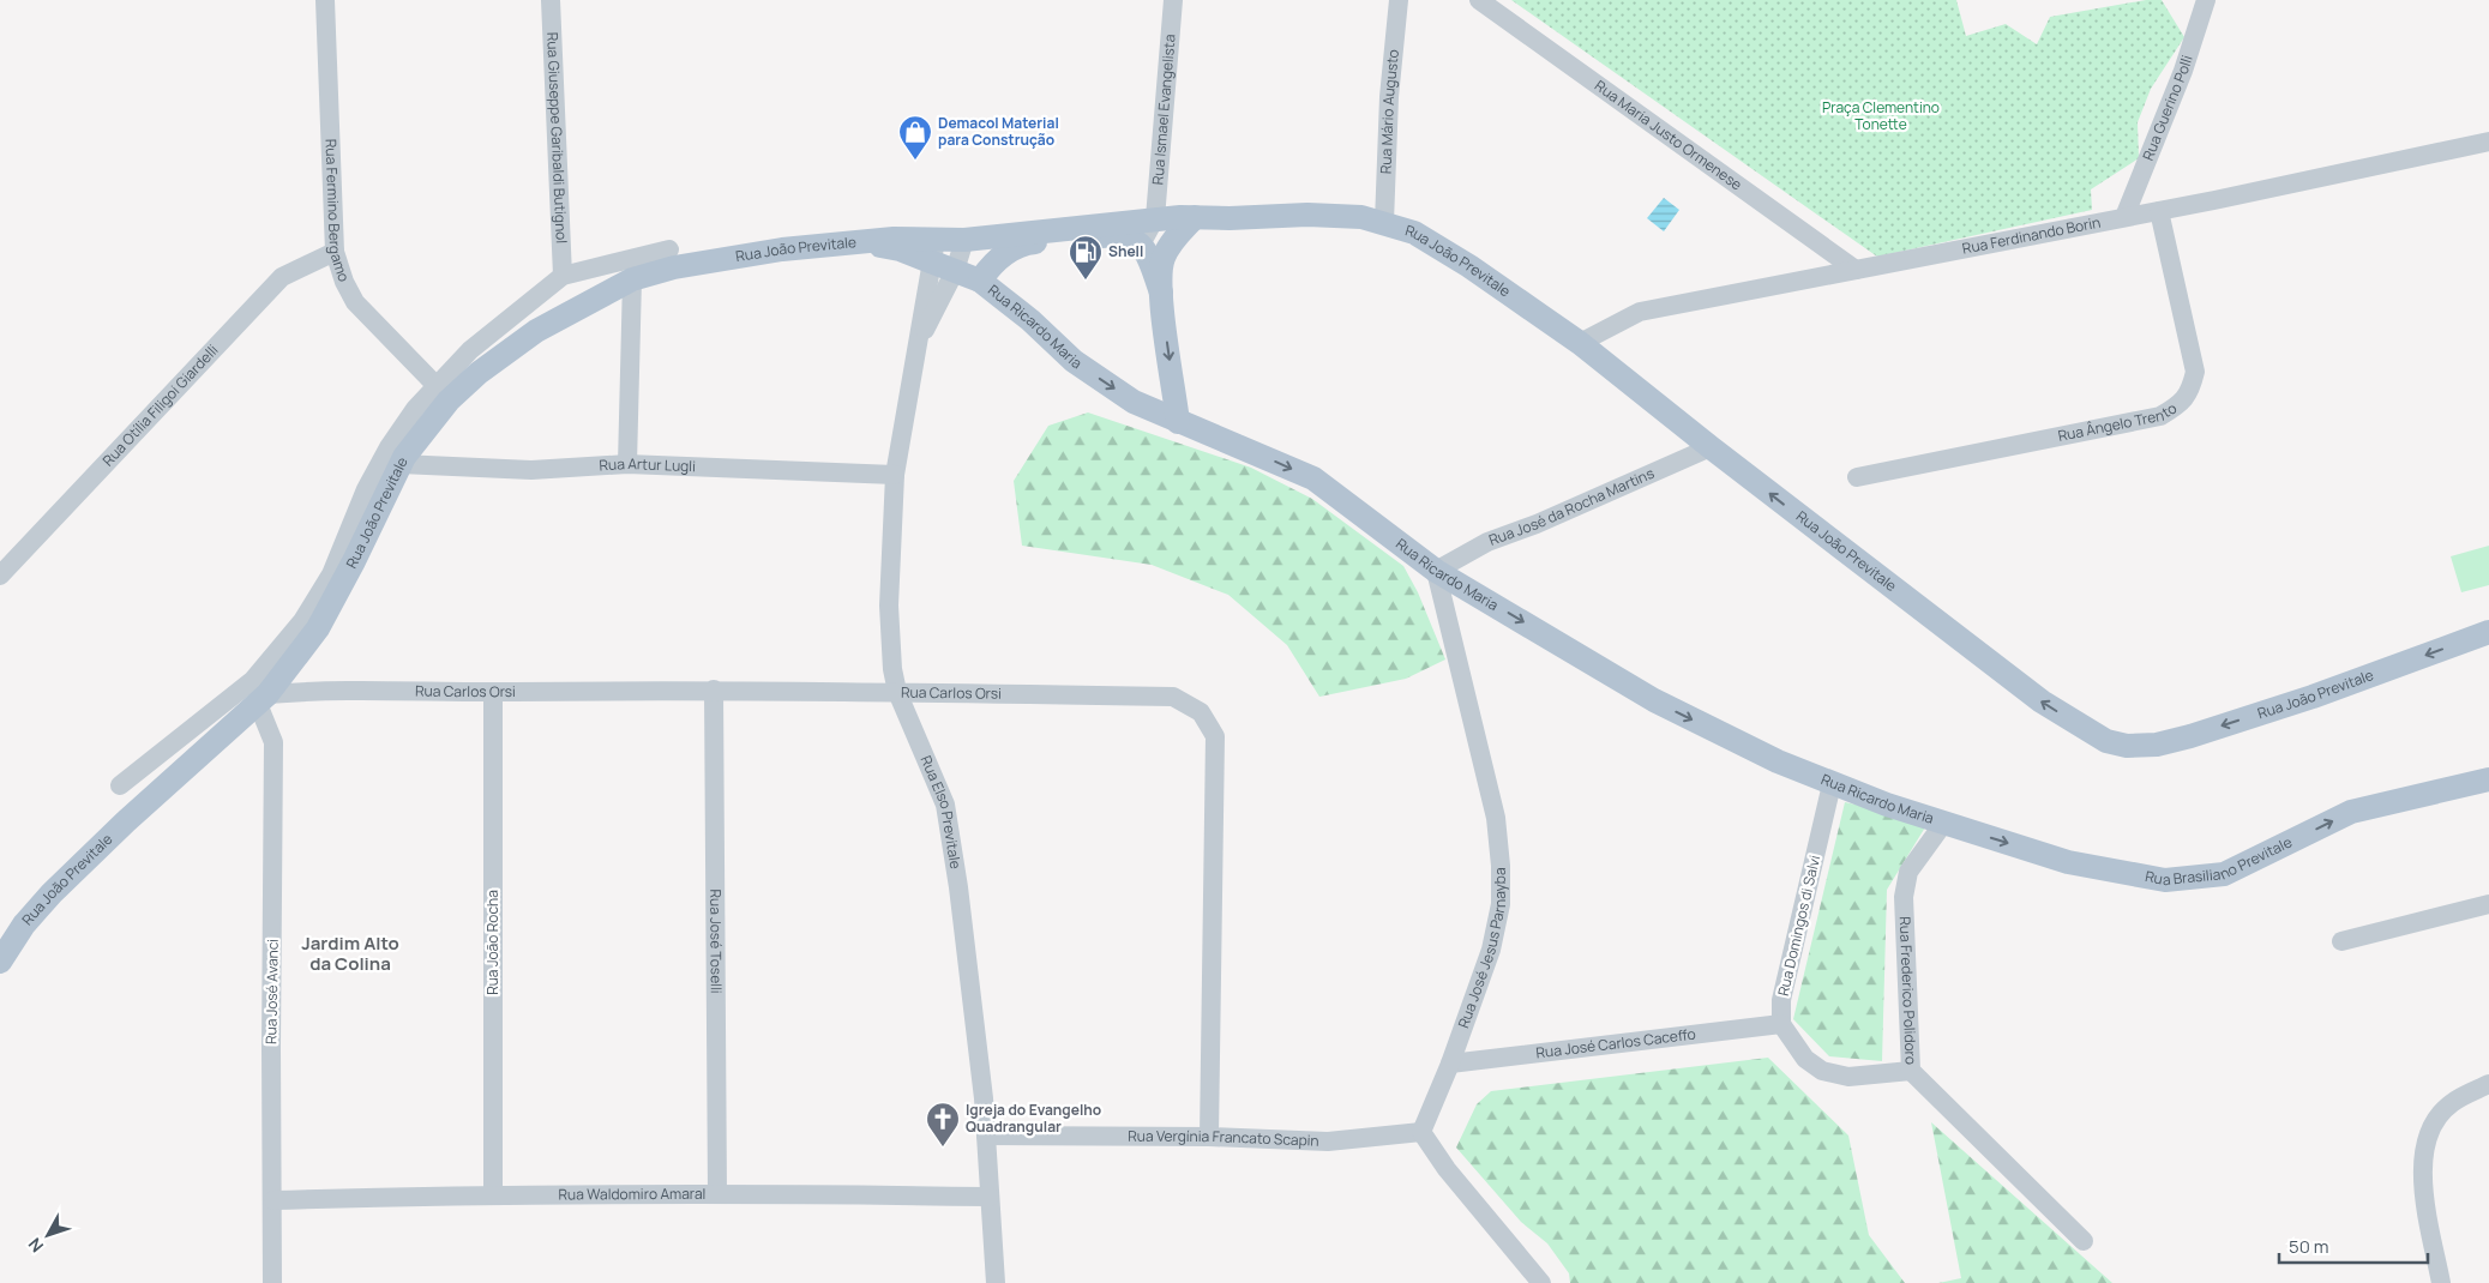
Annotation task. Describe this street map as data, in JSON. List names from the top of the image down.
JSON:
{
  "streets": {
    "main road": ["Rua João Previtale", "Rua Ricardo Maria", "Rua Brasiliano Previtale"],
    "street": [
      "Rua Ismael Evangelista",
      "Rua Guerino Polli",
      "Rua Mário Augusto",
      "Rua Maria Justo Ormenese",
      "Rua Giuseppe Garibaldi Butignol",
      "Rua Fermino Bergamo",
      "Rua Ferdinando Borin",
      "Rua Otília Filigoi Giardelli",
      "Rua Ângelo Trento",
      "Rua Artur Lugli",
      "Rua José da Rocha Martins",
      "Rua Carlos Orsi",
      "Rua Elso Previtale",
      "Rua Domingos di Salvi",
      "Rua José Toselli",
      "Rua João Rocha",
      "Rua José Jesus Parnayba",
      "Rua Frederico Polidoro",
      "Rua José Avanci",
      "Rua José Carlos Caceffo",
      "Rua Vergínia Francato Scapin",
      "Rua Waldomiro Amaral"
    ]
  },
  "crossings": [
    ["Rua Ismael Evangelista", "Rua João Previtale"],
    ["Rua Guerino Polli", "Rua Ferdinando Borin"],
    ["Rua Mário Augusto", "Rua João Previtale"],
    ["Rua Maria Justo Ormenese", "Rua Ferdinando Borin"],
    ["Rua Giuseppe Garibaldi Butignol", "Rua João Previtale"],
    ["Rua Fermino Bergamo", "Rua João Previtale"],
    ["Rua Fermino Bergamo", "Rua Otília Filigoi Giardelli"],
    ["Rua Ferdinando Borin", "Rua João Previtale"],
    ["Rua Ferdinando Borin", "Rua Ângelo Trento"],
    ["Rua João Previtale", "Rua Ricardo Maria"],
    ["Rua João Previtale", "Rua Artur Lugli"],
    ["Rua João Previtale", "Rua José da Rocha Martins"],
    ["Rua João Previtale", "Rua Carlos Orsi"],
    ["Rua João Previtale", "Rua Elso Previtale"],
    ["Rua João Previtale", "Rua José Avanci"],
    ["Rua Ricardo Maria", "Rua José da Rocha Martins"],
    ["Rua Ricardo Maria", "Rua Brasiliano Previtale"],
    ["Rua Ricardo Maria", "Rua Domingos di Salvi"],
    ["Rua Ricardo Maria", "Rua José Jesus Parnayba"],
    ["Rua Ricardo Maria", "Rua Frederico Polidoro"],
    ["Rua Artur Lugli", "Rua Elso Previtale"],
    ["Rua José da Rocha Martins", "Rua José Jesus Parnayba"],
    ["Rua Carlos Orsi", "Rua Elso Previtale"],
    ["Rua Carlos Orsi", "Rua José Toselli"],
    ["Rua Carlos Orsi", "Rua João Rocha"],
    ["Rua Carlos Orsi", "Rua José Avanci"],
    ["Rua Carlos Orsi", "Rua Vergínia Francato Scapin"],
    ["Rua Elso Previtale", "Rua Vergínia Francato Scapin"],
    ["Rua Elso Previtale", "Rua Waldomiro Amaral"],
    ["Rua Brasiliano Previtale", "Rua Frederico Polidoro"],
    ["Rua Domingos di Salvi", "Rua José Carlos Caceffo"],
    ["Rua José Toselli", "Rua Waldomiro Amaral"],
    ["Rua João Rocha", "Rua Waldomiro Amaral"],
    ["Rua José Jesus Parnayba", "Rua José Carlos Caceffo"],
    ["Rua José Jesus Parnayba", "Rua Vergínia Francato Scapin"],
    ["Rua José Avanci", "Rua Waldomiro Amaral"]
  ],
  "one_way": ["Rua Ricardo Maria", "Rua Brasiliano Previtale"],
  "districts": ["Jardim Alto da Colina"],
  "parks": ["Praça Clementino Tonette"],
  "places": {
    "shop": ["Demacol Material para Construção"],
    "fuel station": ["Shell"],
    "church": ["Igreja do Evangelho Quadrangular"]
  },
  "scale_bar": "50 m",
  "north": "bottom left"
}
